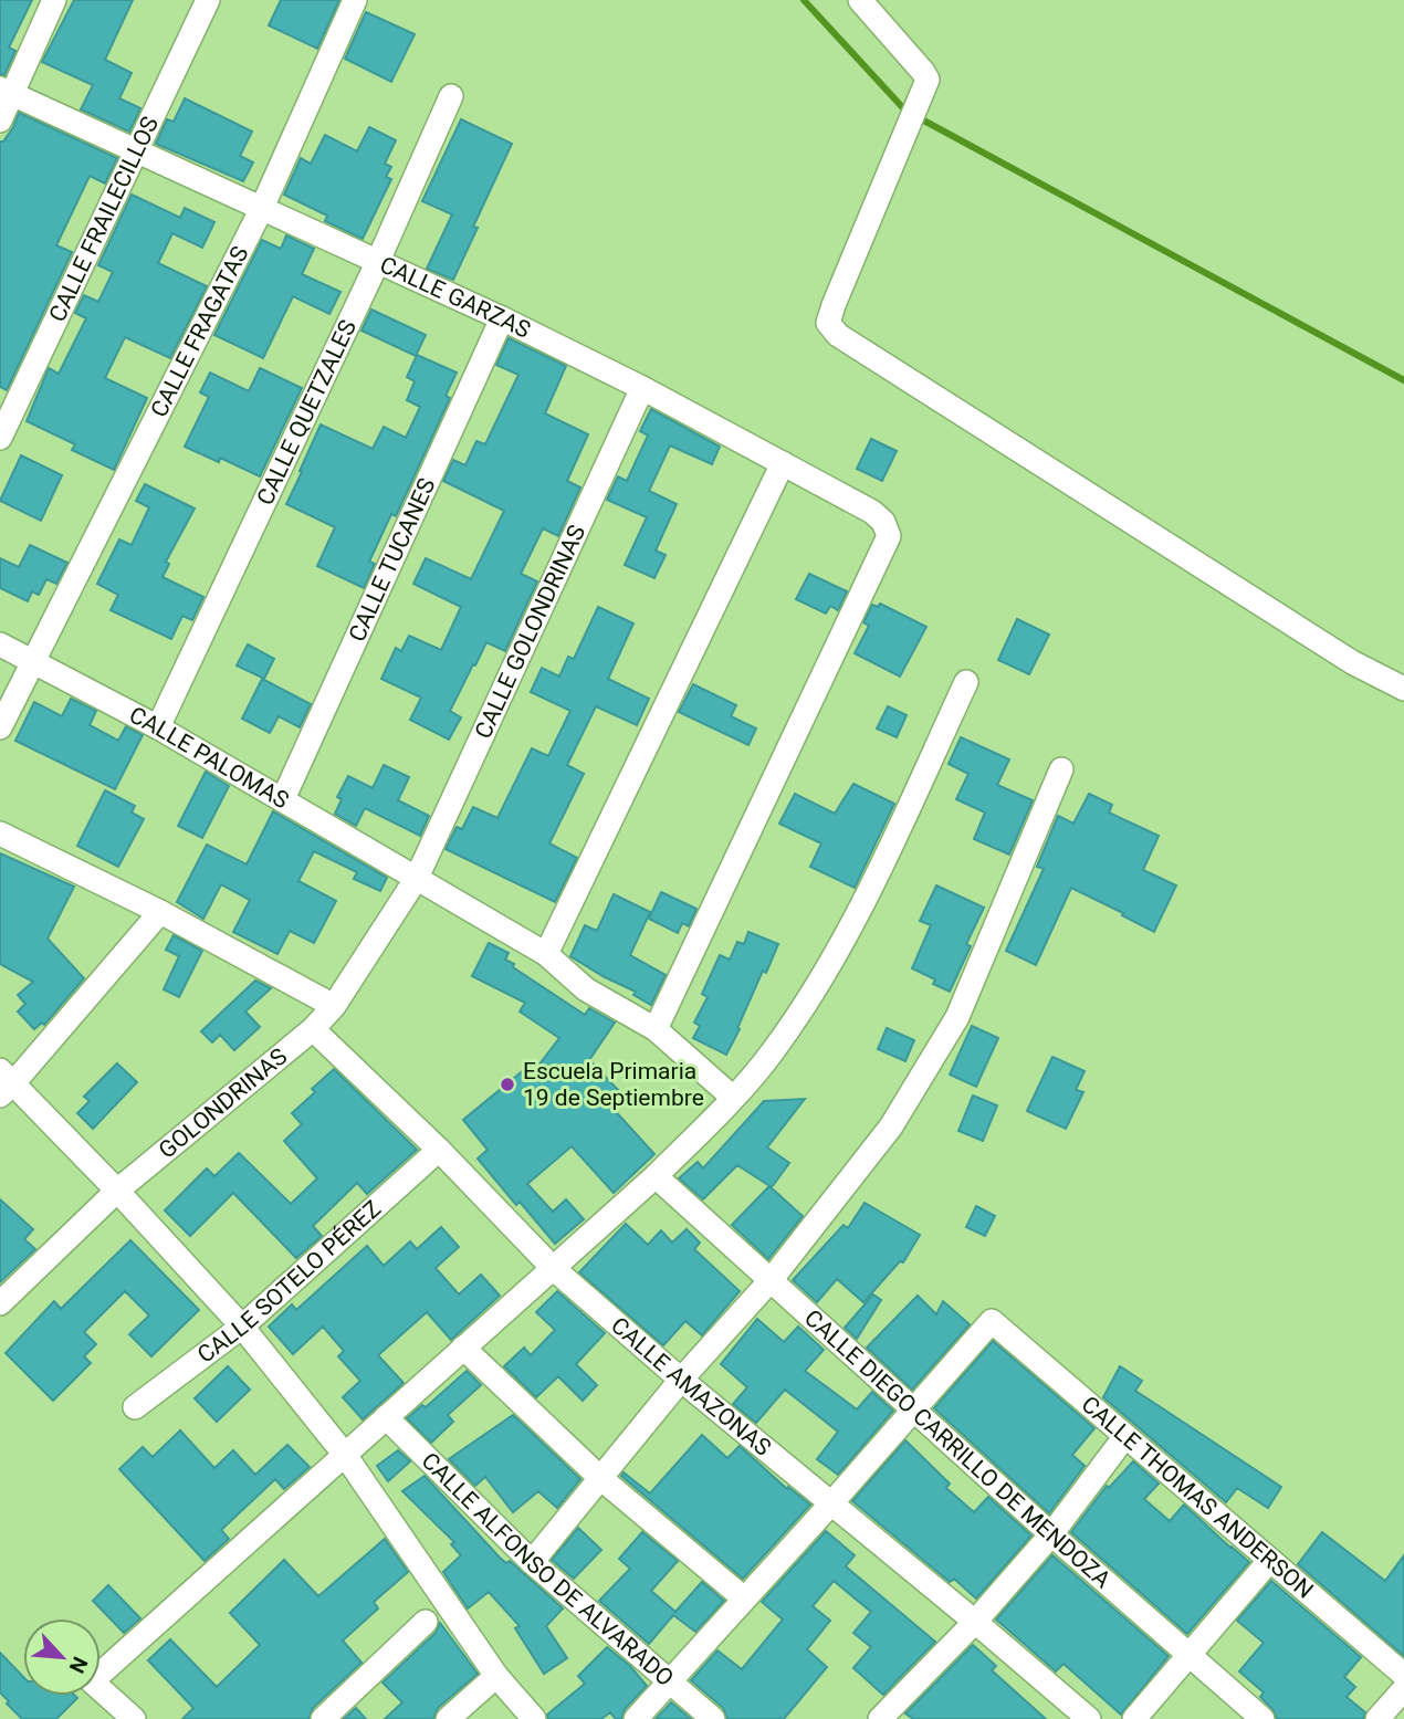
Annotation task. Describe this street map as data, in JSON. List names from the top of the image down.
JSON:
{
  "streets": {
    "street": [
      "CALLE FRAILECILLOS",
      "CALLE GARZAS",
      "CALLE FRAGATAS",
      "CALLE QUETZALES",
      "CALLE TUCANES",
      "CALLE GOLONDRINAS",
      "CALLE PALOMAS",
      "GOLONDRINAS",
      "CALLE SOTELO PÉREZ",
      "CALLE AMAZONAS",
      "CALLE DIEGO CARRILLO DE MENDOZA",
      "CALLE THOMAS ANDERSON",
      "CALLE ALFONSO DE ALVARADO"
    ]
  },
  "crossings": [
    ["CALLE FRAILECILLOS", "CALLE GARZAS"],
    ["CALLE GARZAS", "CALLE FRAGATAS"],
    ["CALLE GARZAS", "CALLE QUETZALES"],
    ["CALLE GARZAS", "CALLE TUCANES"],
    ["CALLE GARZAS", "CALLE GOLONDRINAS"],
    ["CALLE GARZAS", "CALLE PALOMAS"],
    ["CALLE FRAGATAS", "CALLE PALOMAS"],
    ["CALLE QUETZALES", "CALLE PALOMAS"],
    ["CALLE TUCANES", "CALLE PALOMAS"],
    ["CALLE GOLONDRINAS", "CALLE PALOMAS"],
    ["CALLE GOLONDRINAS", "GOLONDRINAS"],
    ["CALLE PALOMAS", "GOLONDRINAS"],
    ["GOLONDRINAS", "CALLE AMAZONAS"],
    ["CALLE SOTELO PÉREZ", "CALLE AMAZONAS"],
    ["CALLE DIEGO CARRILLO DE MENDOZA", "CALLE THOMAS ANDERSON"]
  ],
  "places": ["Escuela Primaria 19 de Septiembre"],
  "north": "bottom right"
}
